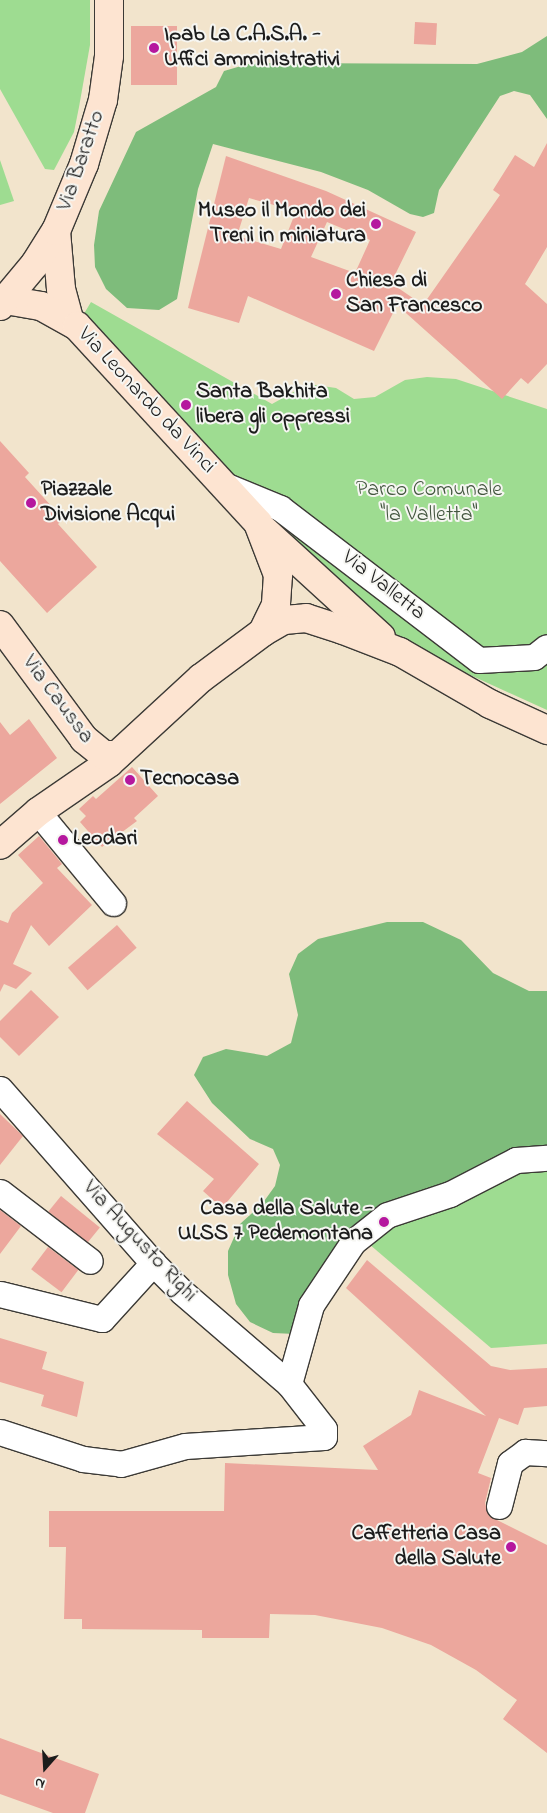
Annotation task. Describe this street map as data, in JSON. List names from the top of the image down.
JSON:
{
  "streets": {
    "street": [
      "Via Baratto",
      "Via Leonardo da Vinci",
      "Via Valletta",
      "Via Caussa",
      "Via Augusto Righi"
    ]
  },
  "crossings": [
    ["Via Baratto", "Via Leonardo da Vinci"],
    ["Via Leonardo da Vinci", "Via Valletta"]
  ],
  "parks": ["Parco Comunale \"la Valletta\""],
  "places": [
    "Ipab La C.A.S.A. - Uffici amministrativi",
    "Museo il Mondo dei Treni in miniatura",
    "Chiesa di San Francesco",
    "Santa Bakhita libera gli oppressi",
    "Piazzale Divisione Acqui",
    "Tecnocasa",
    "Leodari",
    "Casa della Salute - ULSS 7 Pedemontana",
    "Caffetteria Casa della Salute"
  ],
  "north": "bottom"
}
